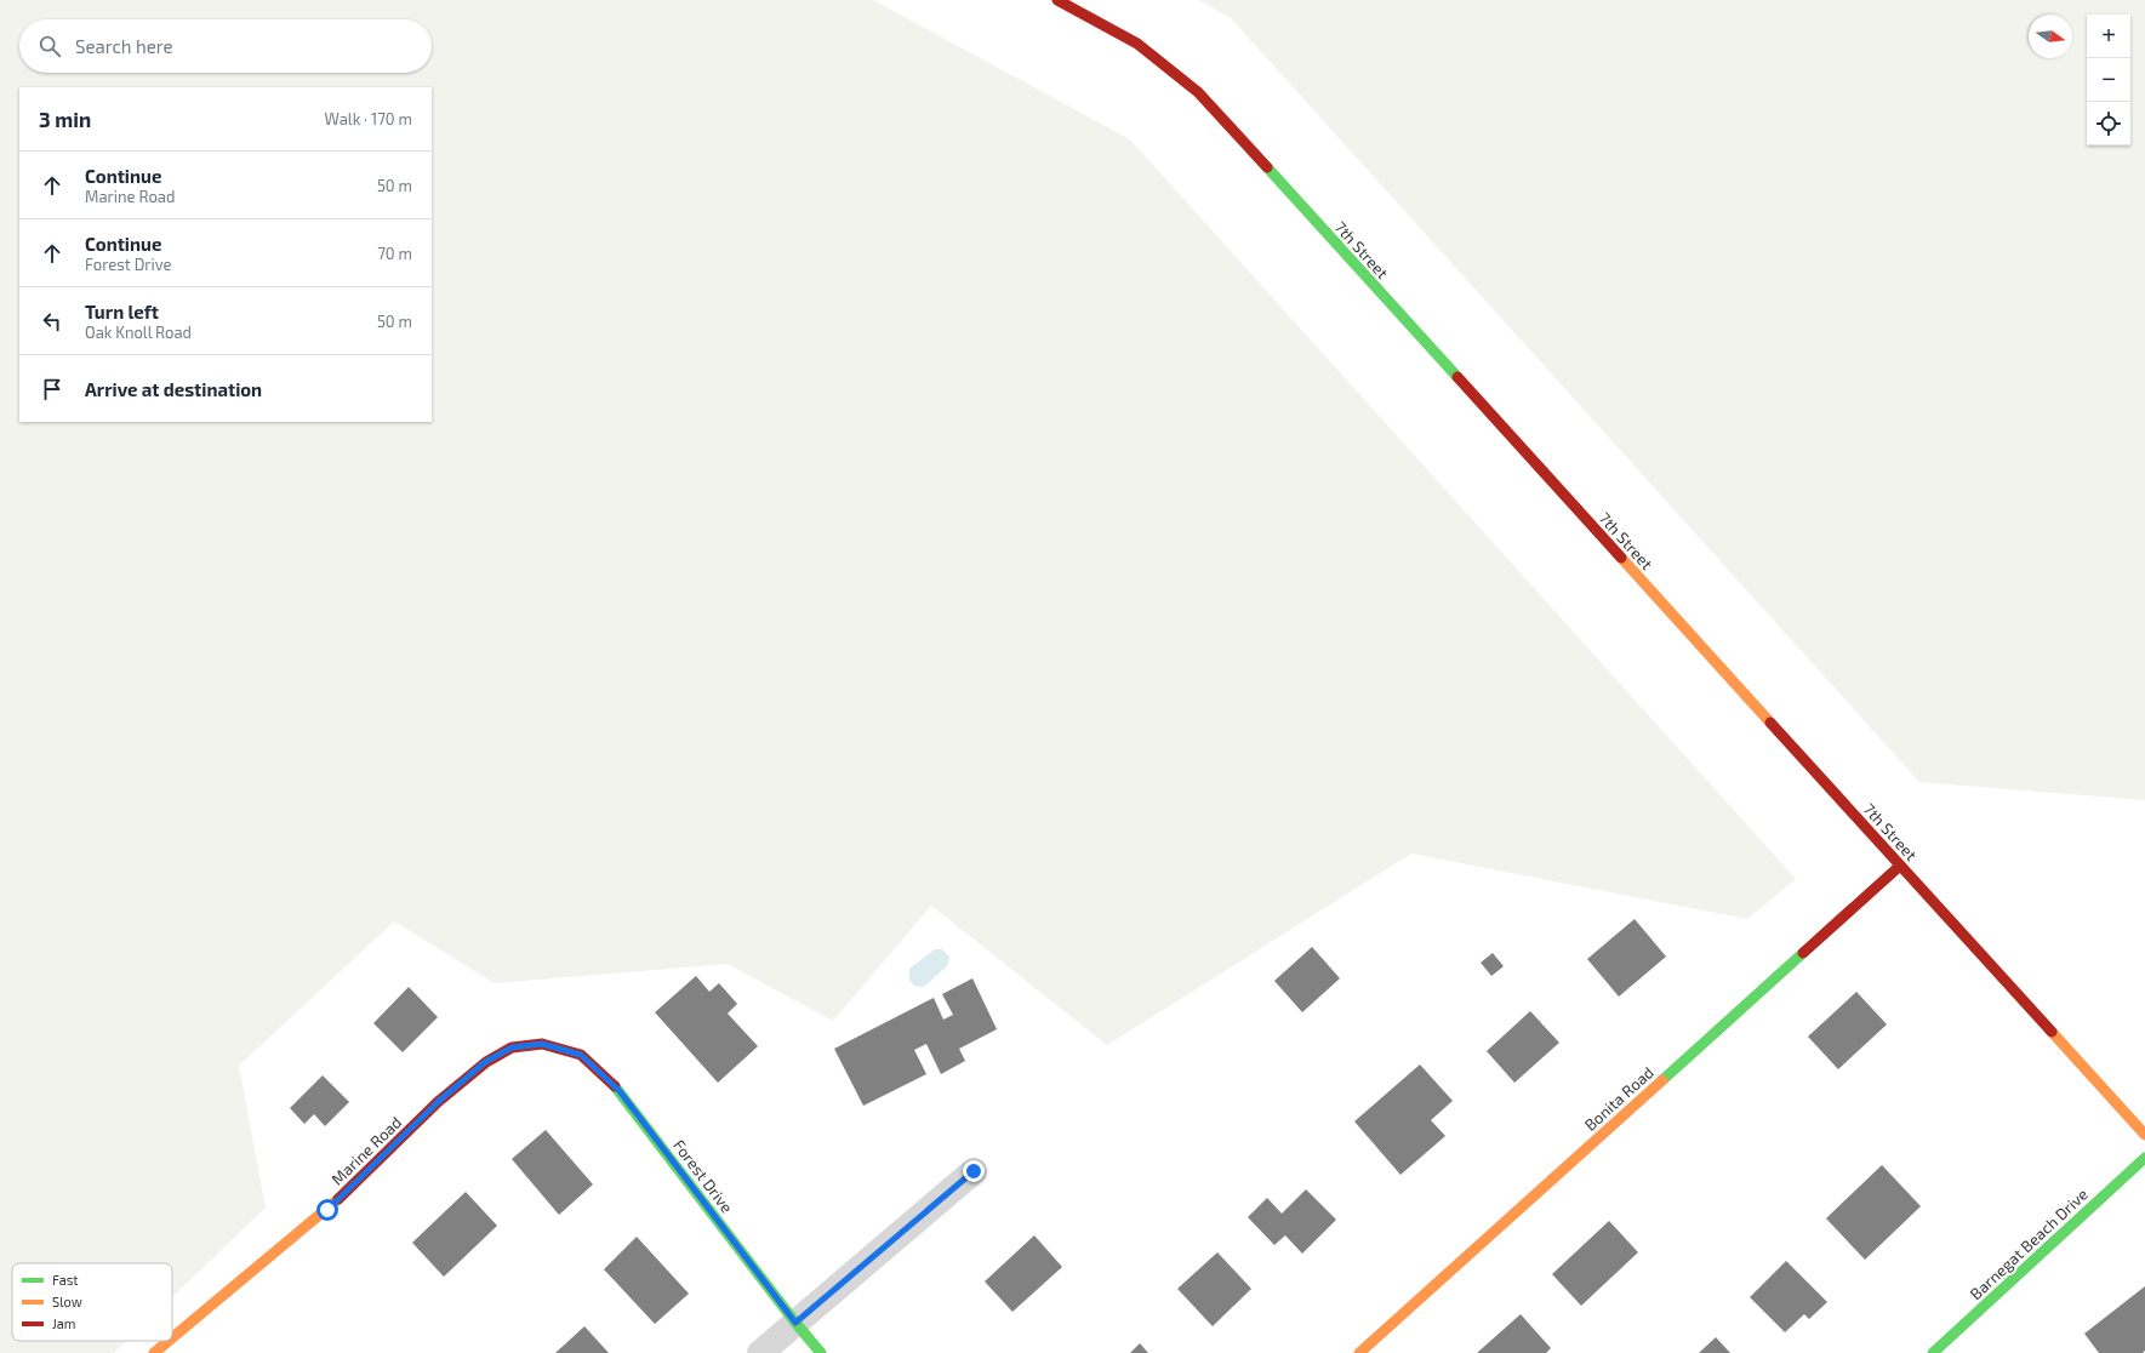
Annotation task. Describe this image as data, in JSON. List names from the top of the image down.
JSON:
{
  "streets": {
    "street": [
      "7th Street",
      "Bonita Road",
      "Marine Road",
      "Forest Drive",
      "Barnegat Beach Drive"
    ]
  },
  "crossings": [
    ["7th Street", "Bonita Road"],
    ["Marine Road", "Forest Drive"]
  ],
  "legend": ["Fast", "Slow", "Jam"],
  "north": "right",
  "page": {
    "map_buttons": ["+", "−"],
    "search": "Search here",
    "heading": ["3 min", "Walk · 170 m"],
    "list": [
      ["Continue", "Marine Road", "50 m"],
      ["Continue", "Forest Drive", "70 m"],
      ["Turn left", "Oak Knoll Road", "50 m"],
      "Arrive at destination"
    ]
  }
}
